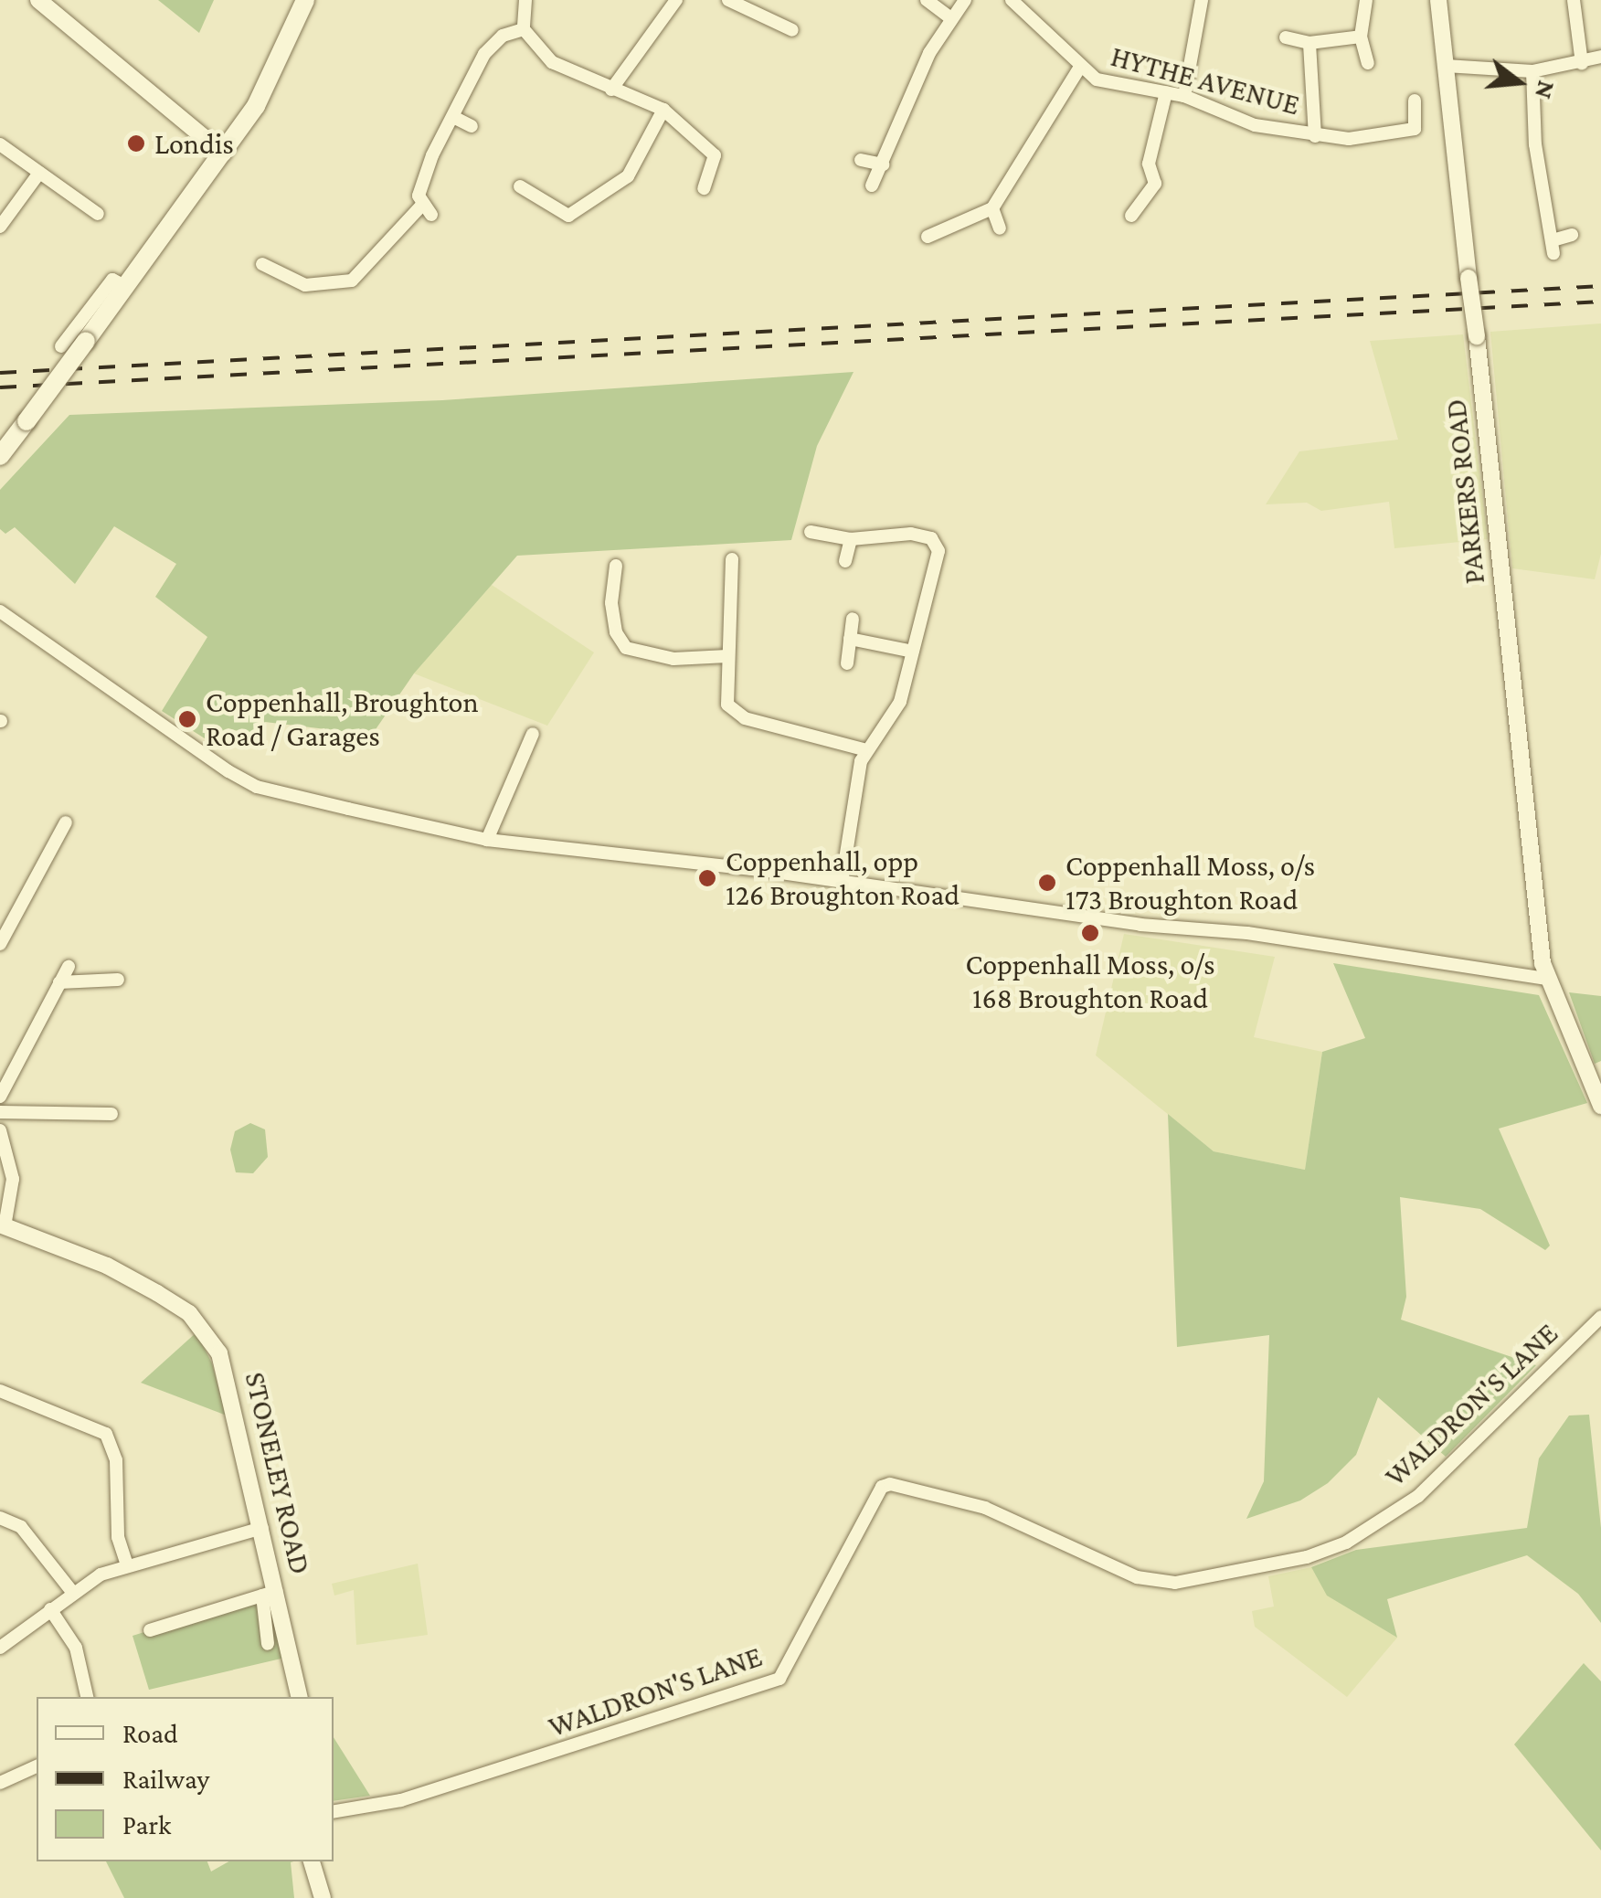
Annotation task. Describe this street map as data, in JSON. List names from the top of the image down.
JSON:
{
  "streets": {
    "street": [
      "HYTHE AVENUE",
      "PARKERS ROAD",
      "WALDRON'S LANE",
      "STONELEY ROAD"
    ]
  },
  "places": [
    "Londis",
    "Coppenhall, Broughton Road / Garages",
    "Coppenhall, opp 126 Broughton Road",
    "Coppenhall Moss, o/s 173 Broughton Road",
    "Coppenhall Moss, o/s 168 Broughton Road"
  ],
  "legend": ["Road", "Railway", "Park"],
  "north": "right"
}
